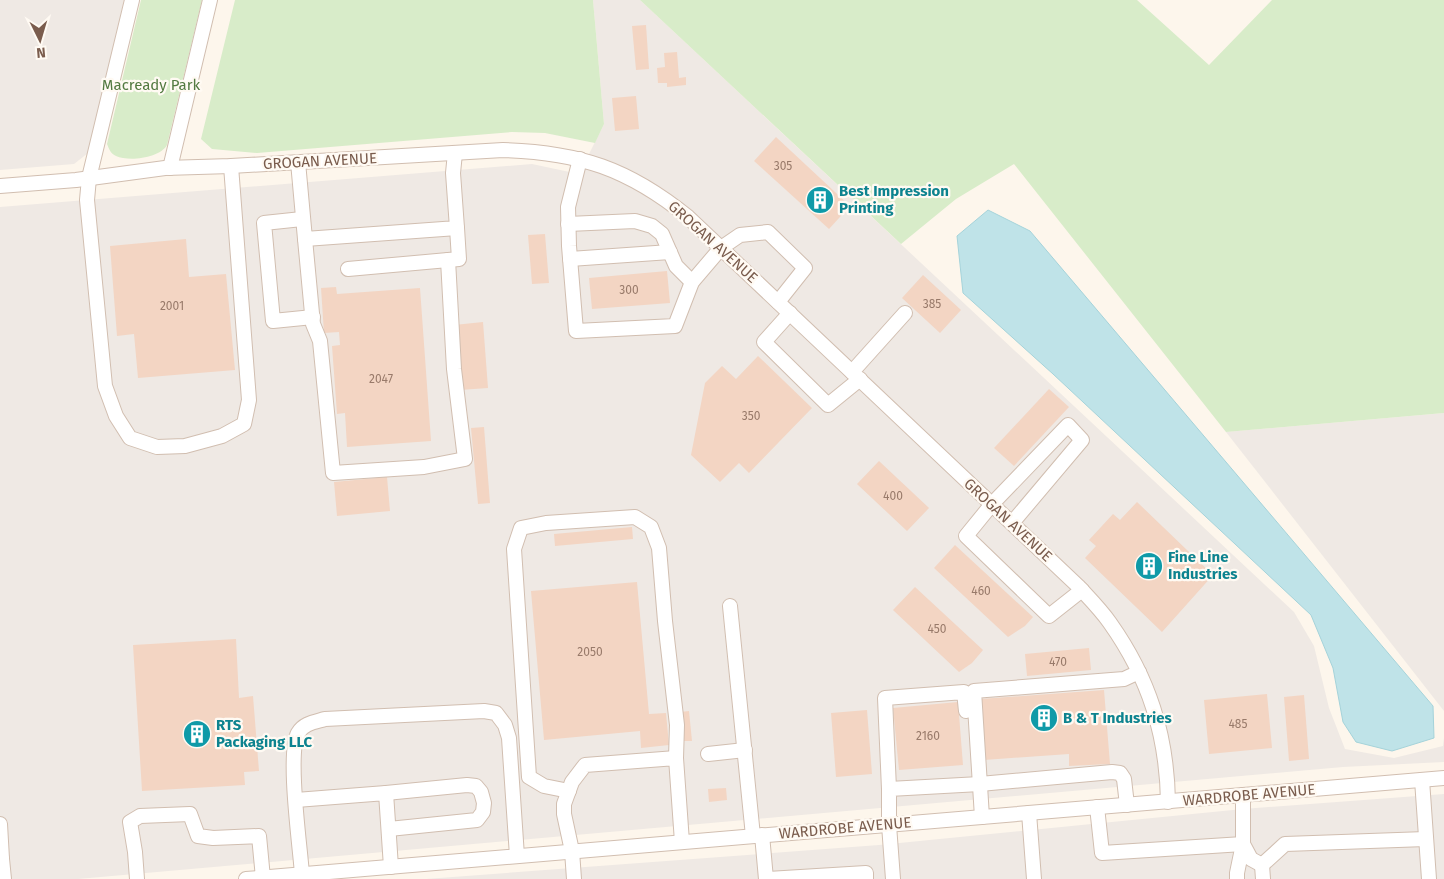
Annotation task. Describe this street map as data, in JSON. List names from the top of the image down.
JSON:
{
  "streets": {
    "street": ["GROGAN AVENUE", "WARDROBE AVENUE"]
  },
  "crossings": [
    ["GROGAN AVENUE", "WARDROBE AVENUE"]
  ],
  "parks": ["Macready Park"],
  "places": {
    "building": [
      "Best Impression Printing",
      "Fine Line Industries",
      "B & T Industries",
      "RTS Packaging LLC"
    ]
  },
  "house_numbers": [
    "305",
    "300",
    "385",
    "2001",
    "2047",
    "350",
    "400",
    "460",
    "450",
    "2050",
    "470",
    "485",
    "2160"
  ],
  "north": "bottom"
}
